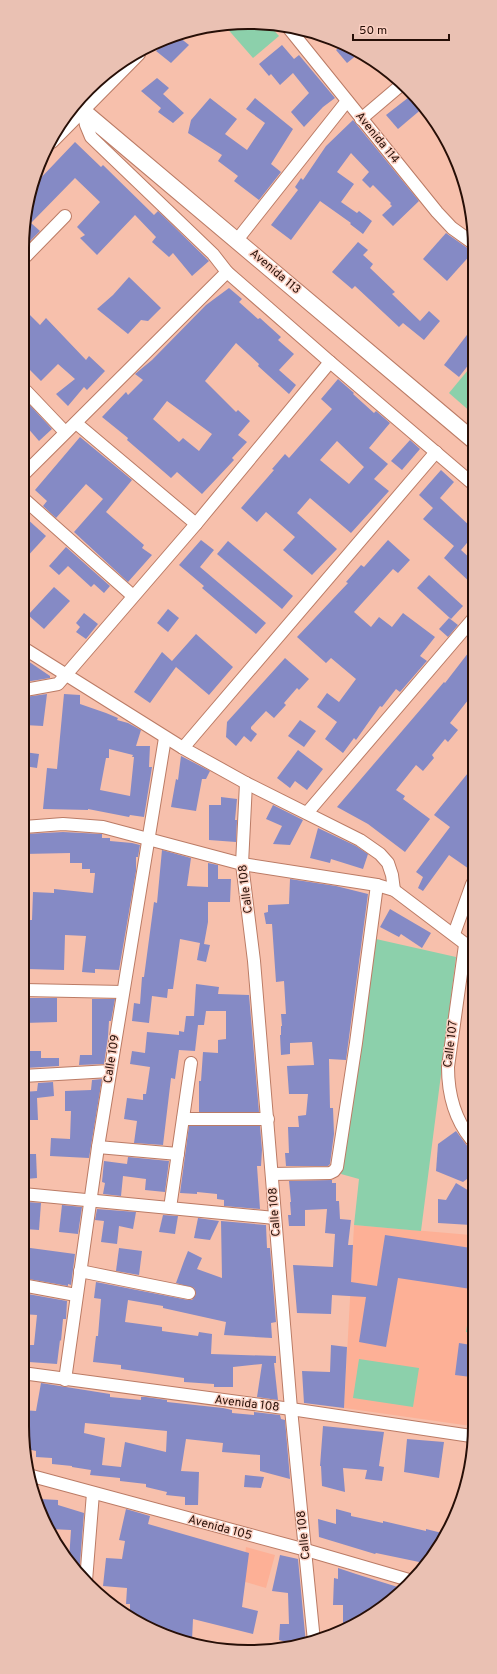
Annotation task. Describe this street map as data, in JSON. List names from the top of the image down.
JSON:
{
  "streets": {
    "main road": ["Avenida 113"],
    "street": [
      "Avenida 114",
      "Calle 108",
      "Calle 107",
      "Calle 109",
      "Avenida 108",
      "Avenida 105"
    ]
  },
  "crossings": [
    ["Calle 108", "Avenida 108"],
    ["Calle 108", "Avenida 105"],
    ["Calle 109", "Avenida 108"]
  ],
  "scale_bar": "50 m"
}
